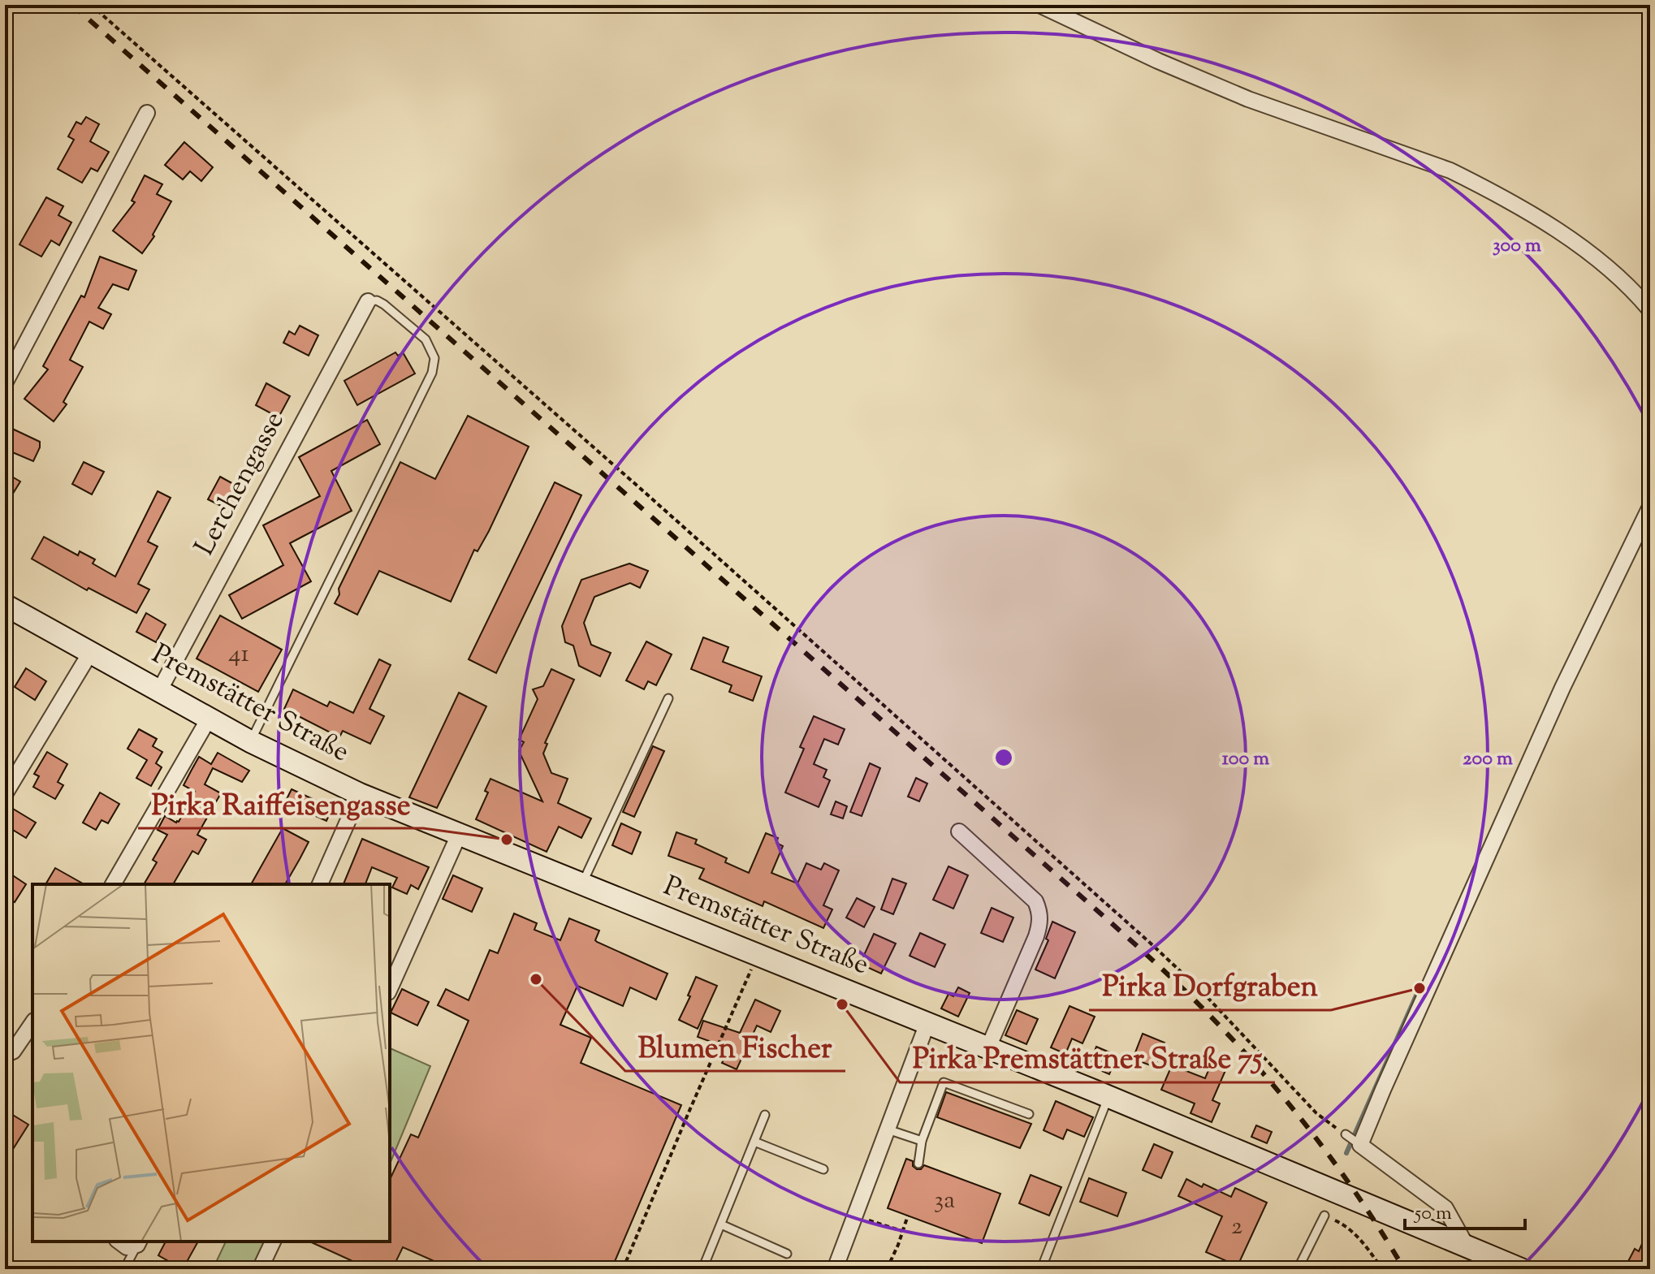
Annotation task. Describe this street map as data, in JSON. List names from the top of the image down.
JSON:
{
  "streets": {
    "main road": ["Premstätter Straße"],
    "street": ["Lerchengasse"]
  },
  "crossings": [
    ["Lerchengasse", "Premstätter Straße"]
  ],
  "places": [
    "Pirka Raiffeisengasse",
    "Blumen Fischer",
    "Pirka Dorfgraben",
    "Pirka Premstättner Straße 75"
  ],
  "house_numbers": ["41", "3a", "2"],
  "scale_bar": "50 m",
  "rings": ["300 m", "100 m", "200 m"]
}
